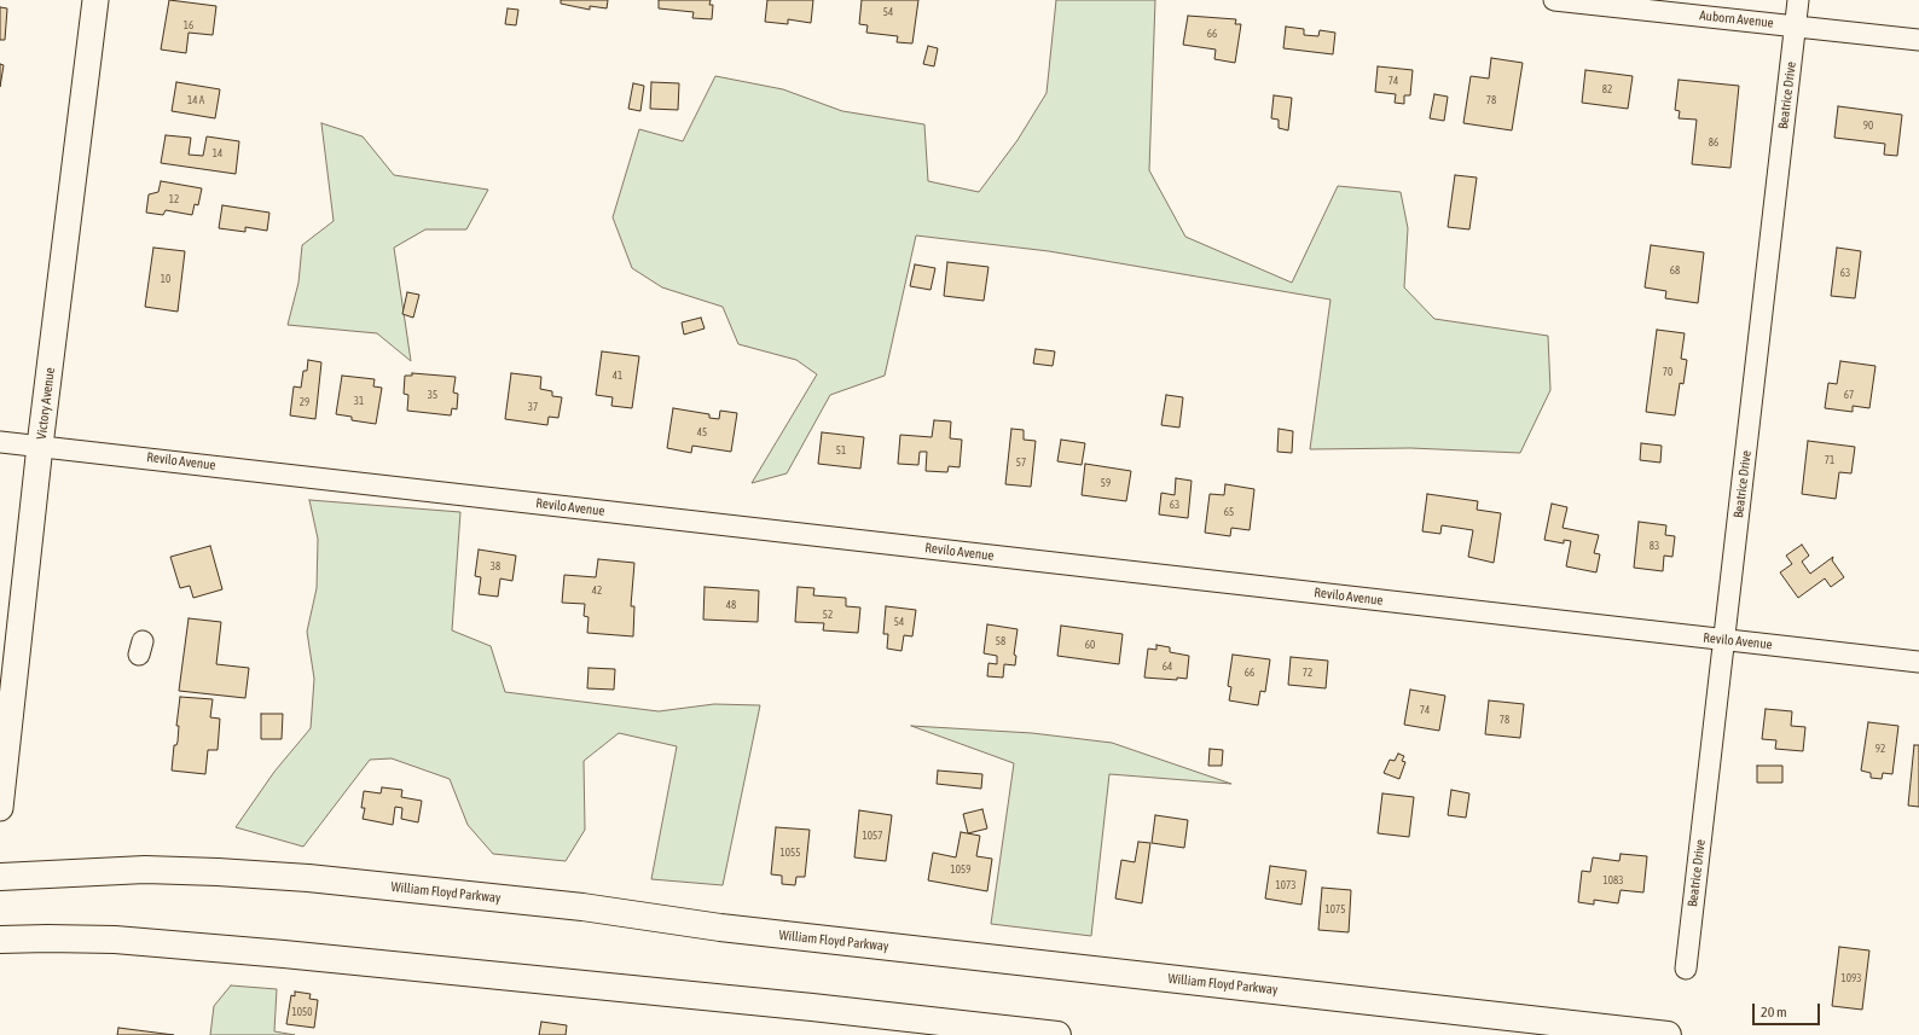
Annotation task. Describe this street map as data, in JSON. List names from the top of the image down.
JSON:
{
  "streets": {
    "highway": ["William Floyd Parkway"],
    "street": [
      "Auborn Avenue",
      "Beatrice Drive",
      "Victory Avenue",
      "Revilo Avenue"
    ]
  },
  "crossings": [
    ["Auborn Avenue", "Beatrice Drive"],
    ["Beatrice Drive", "Revilo Avenue"],
    ["Victory Avenue", "Revilo Avenue"]
  ],
  "house_numbers": [
    "54",
    "16",
    "66",
    "74",
    "82",
    "14 A",
    "78",
    "90",
    "86",
    "14",
    "12",
    "68",
    "63",
    "10",
    "70",
    "41",
    "35",
    "67",
    "31",
    "29",
    "37",
    "45",
    "51",
    "71",
    "57",
    "59",
    "63",
    "65",
    "83",
    "38",
    "42",
    "48",
    "52",
    "54",
    "58",
    "60",
    "64",
    "66",
    "72",
    "74",
    "78",
    "92",
    "1057",
    "1055",
    "1059",
    "1083",
    "1073",
    "1075",
    "1093",
    "1050"
  ],
  "scale_bar": "20 m"
}
